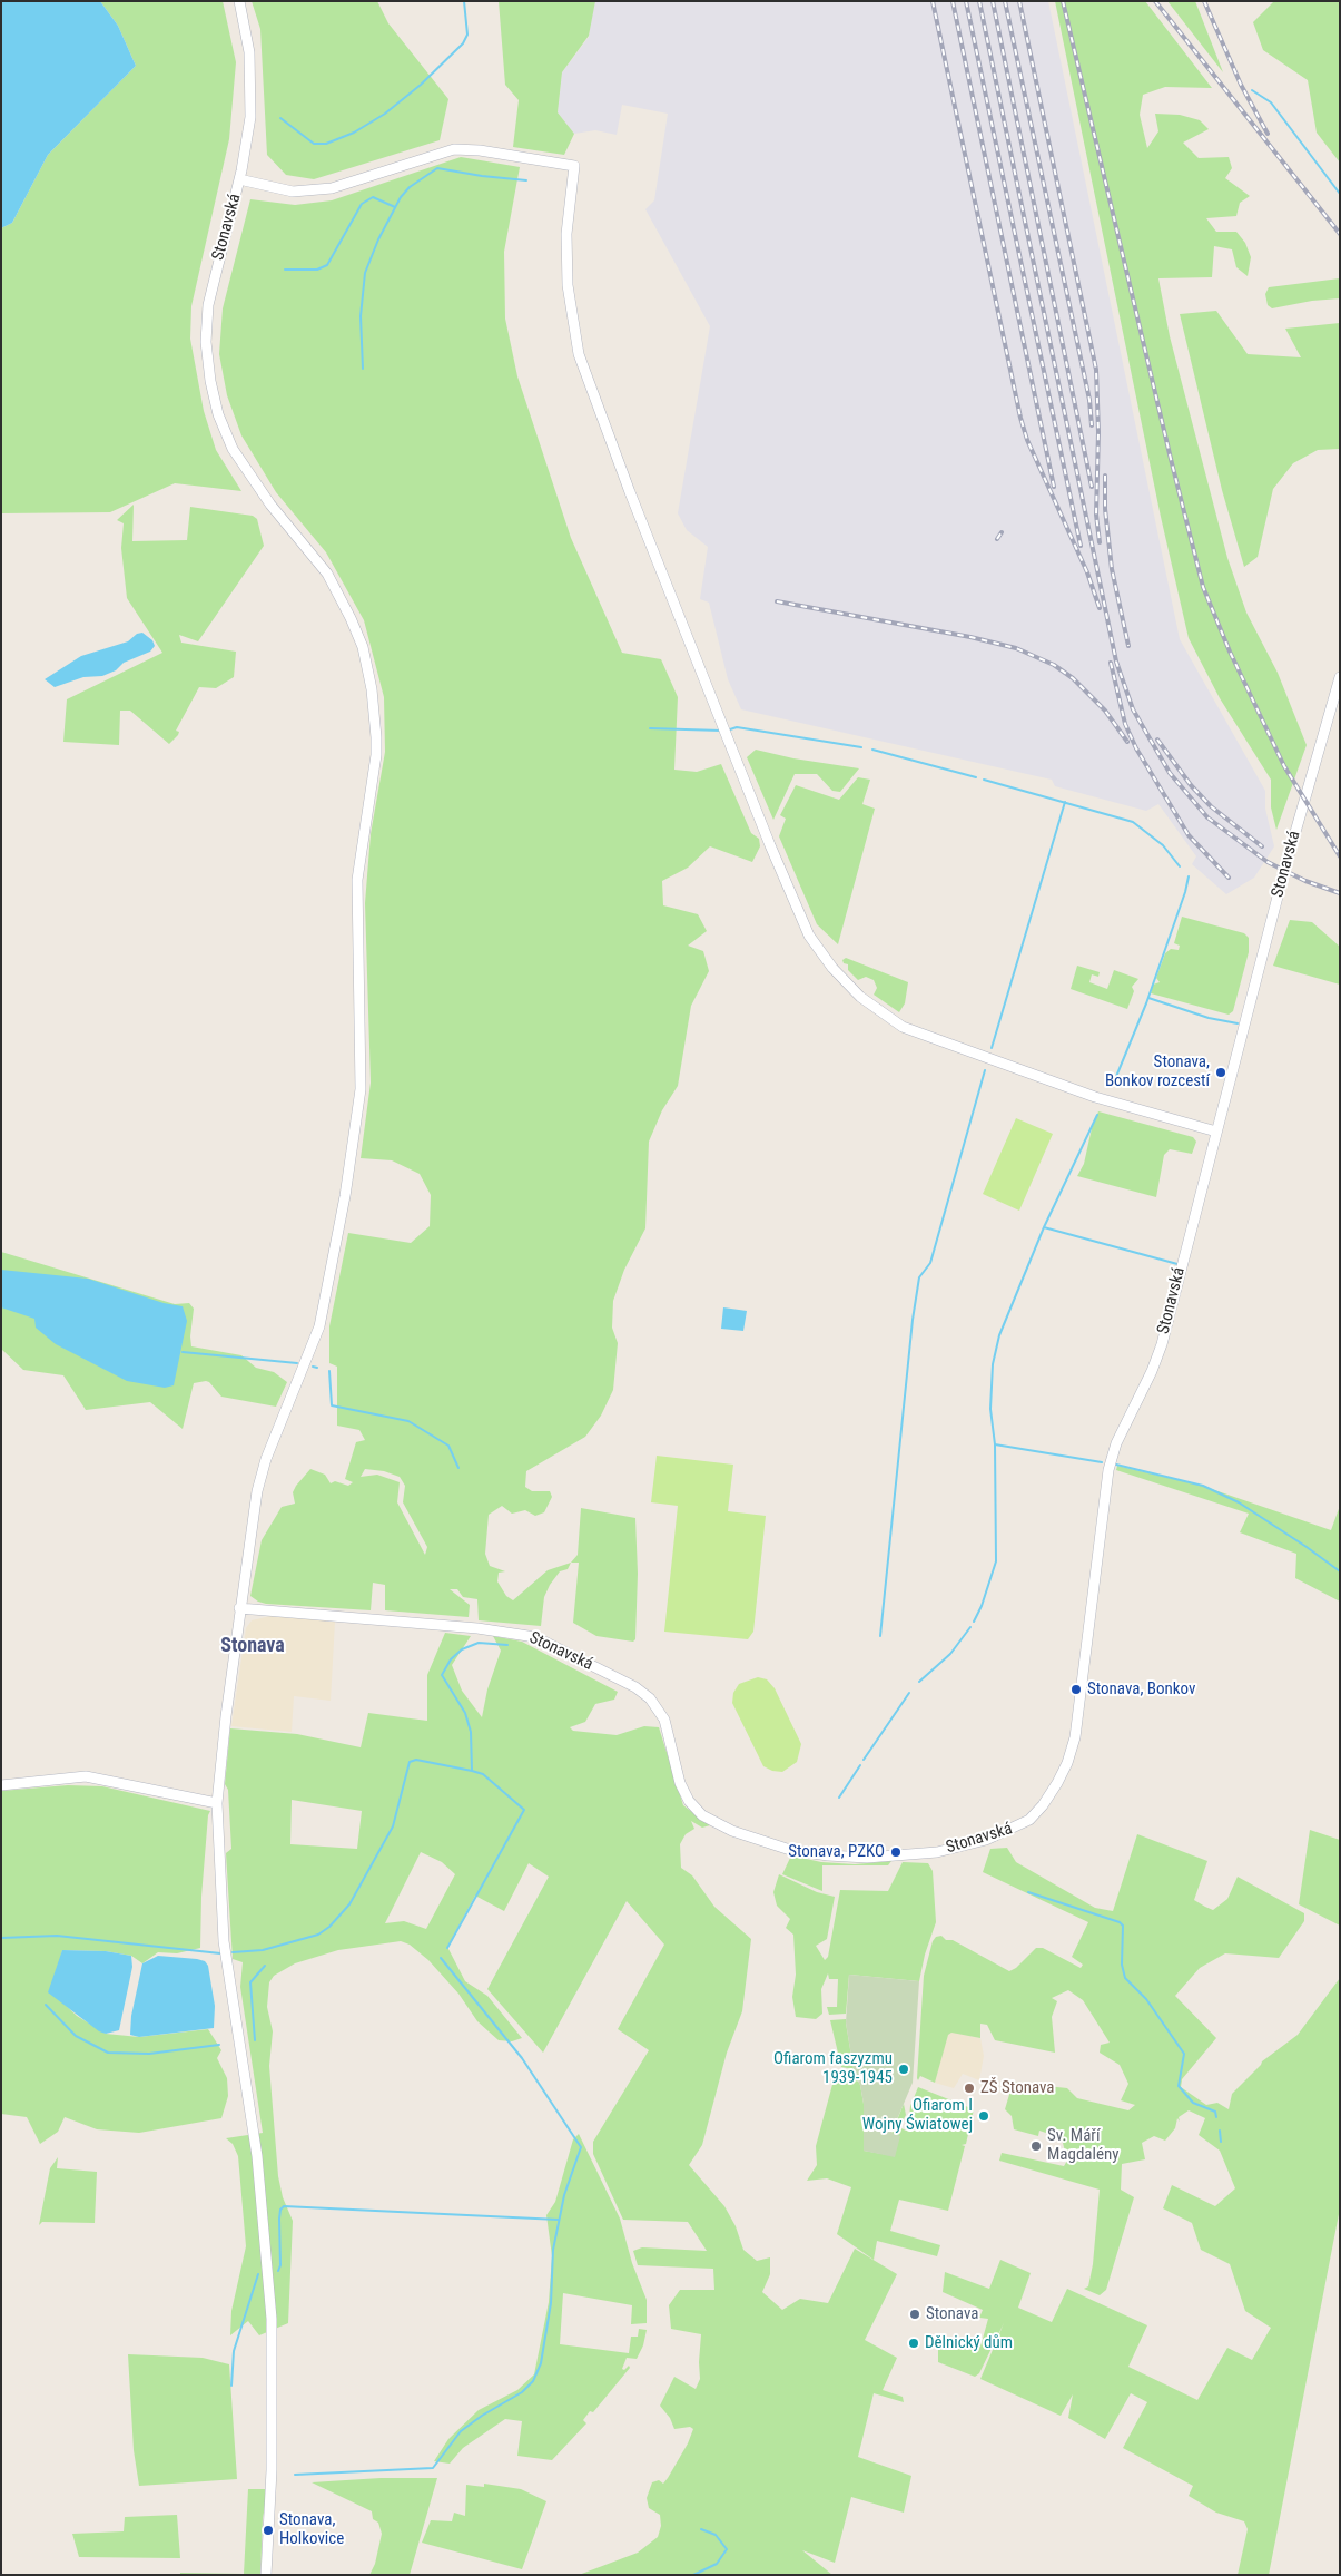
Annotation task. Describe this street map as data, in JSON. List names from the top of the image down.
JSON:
{
  "streets": {
    "street": ["Stonavská"]
  },
  "districts": ["Stonava"],
  "places": [
    "Stonava, Bonkov rozcestí",
    "Stonava, Bonkov",
    "Stonava, PZKO",
    "Ofiarom faszyzmu 1939-1945",
    "ZŠ Stonava",
    "Ofiarom I Wojny Światowej",
    "Sv. Máří Magdalény",
    "Stonava",
    "Dělnický dům",
    "Stonava, Holkovice"
  ]
}
